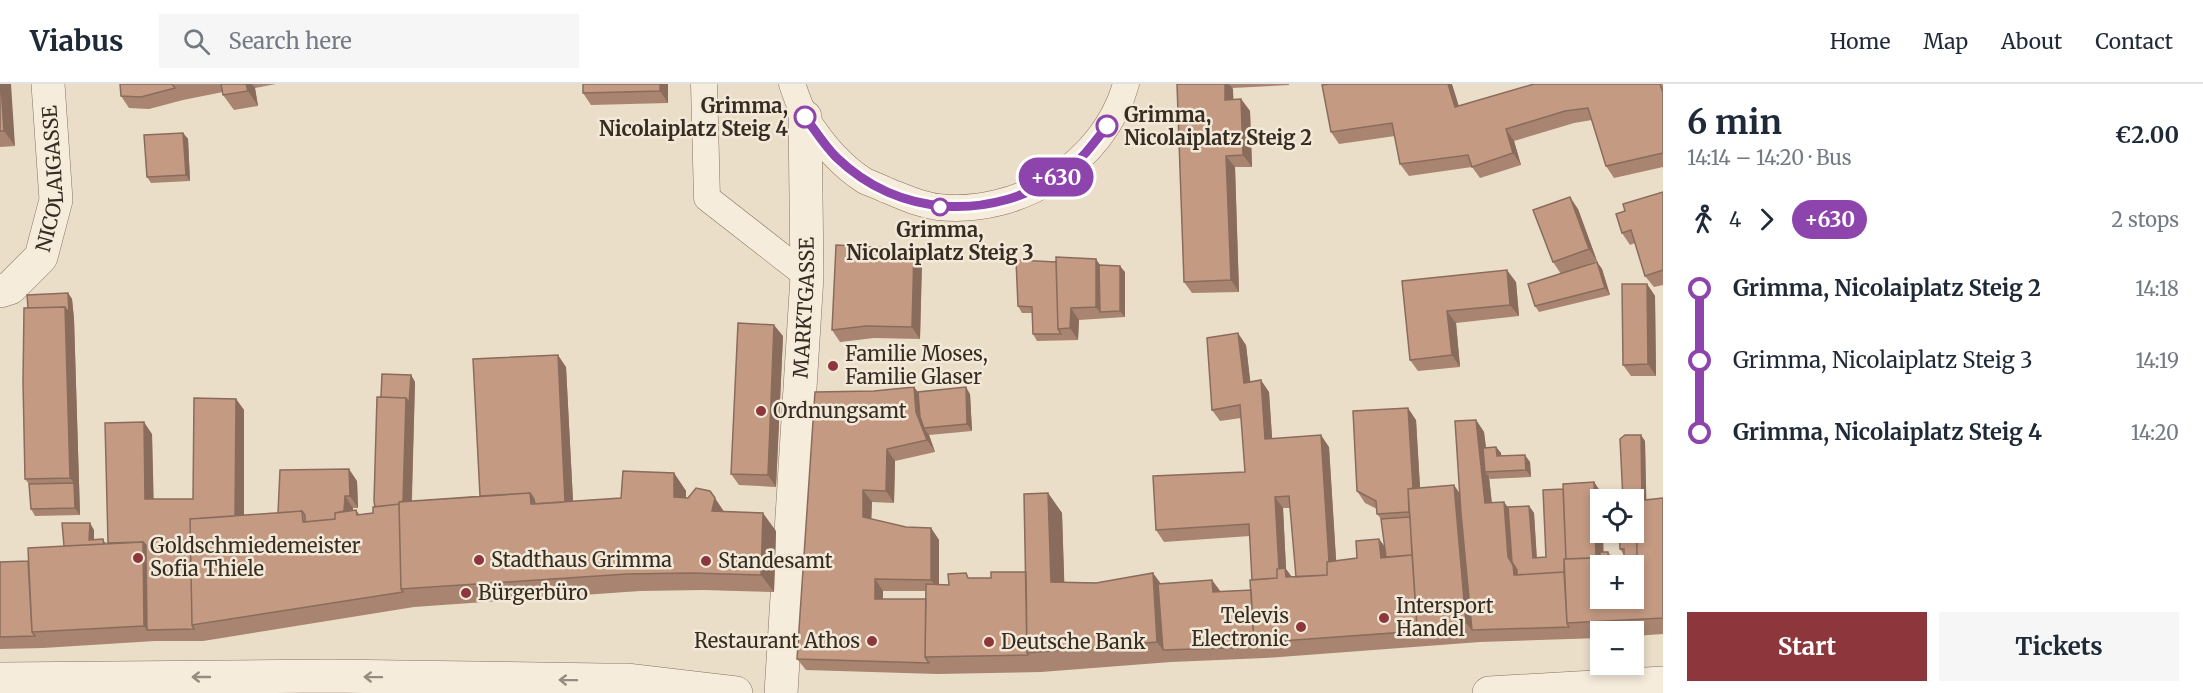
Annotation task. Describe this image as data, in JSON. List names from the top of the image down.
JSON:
{
  "streets": {
    "street": ["NICOLAIGASSE", "MARKTGASSE"]
  },
  "places": [
    "Grimma, Nicolaiplatz Steig 4",
    "Grimma, Nicolaiplatz Steig 2",
    "Grimma, Nicolaiplatz Steig 3",
    "Familie Moses, Familie Glaser",
    "Ordnungsamt",
    "Goldschmiedemeister Sofia Thiele",
    "Stadthaus Grimma",
    "Standesamt",
    "Bürgerbüro",
    "Intersport Handel",
    "Televis Electronic",
    "Restaurant Athos",
    "Deutsche Bank"
  ],
  "lines": ["bus line +630"],
  "page": {
    "header": "Viabus",
    "search": "Search here",
    "nav": [
      "Home",
      "Map",
      "About",
      "Contact"
    ],
    "on_map": "+630",
    "heading": ["6 min", "14:14 – 14:20 · Bus", "€2.00"],
    "legs": ["4", "+630", "2 stops"],
    "list": [
      {
        "name": "Grimma, Nicolaiplatz Steig 2",
        "value": "14:18"
      },
      {
        "name": "Grimma, Nicolaiplatz Steig 3",
        "value": "14:19"
      },
      {
        "name": "Grimma, Nicolaiplatz Steig 4",
        "value": "14:20"
      }
    ],
    "map_buttons": ["+", "−"],
    "buttons": ["Start", "Tickets"]
  }
}
